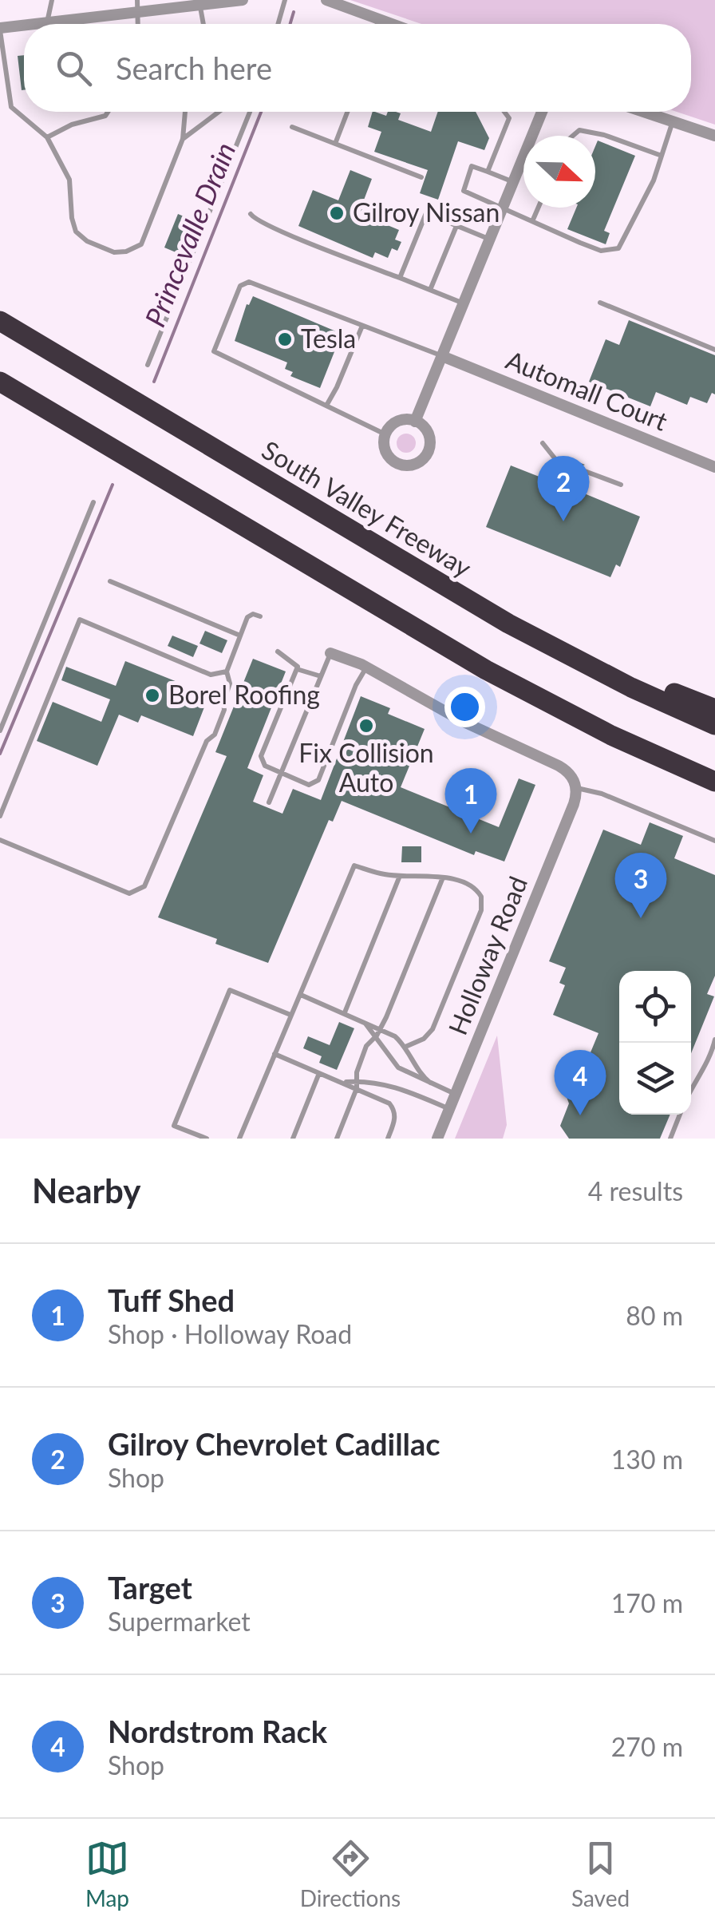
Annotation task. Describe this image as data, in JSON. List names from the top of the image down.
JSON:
{
  "streets": {
    "highway": ["South Valley Freeway"],
    "street": ["Automall Court", "Holloway Road"]
  },
  "water": ["Princevalle Drain"],
  "places": [
    "Gilroy Nissan",
    "Tesla",
    "Borel Roofing",
    "Fix Collision Auto"
  ],
  "north": "right",
  "page": {
    "search": "Search here",
    "pins": [
      "2",
      "1",
      "3",
      "4"
    ],
    "heading": ["Nearby", "4 results"],
    "list": [
      {
        "mark": "1",
        "name": "Tuff Shed",
        "note": "Shop · Holloway Road",
        "value": "80 m"
      },
      {
        "mark": "2",
        "name": "Gilroy Chevrolet Cadillac",
        "note": "Shop",
        "value": "130 m"
      },
      {
        "mark": "3",
        "name": "Target",
        "note": "Supermarket",
        "value": "170 m"
      },
      {
        "mark": "4",
        "name": "Nordstrom Rack",
        "note": "Shop",
        "value": "270 m"
      }
    ],
    "nav": ["Map", "Directions", "Saved"]
  }
}
